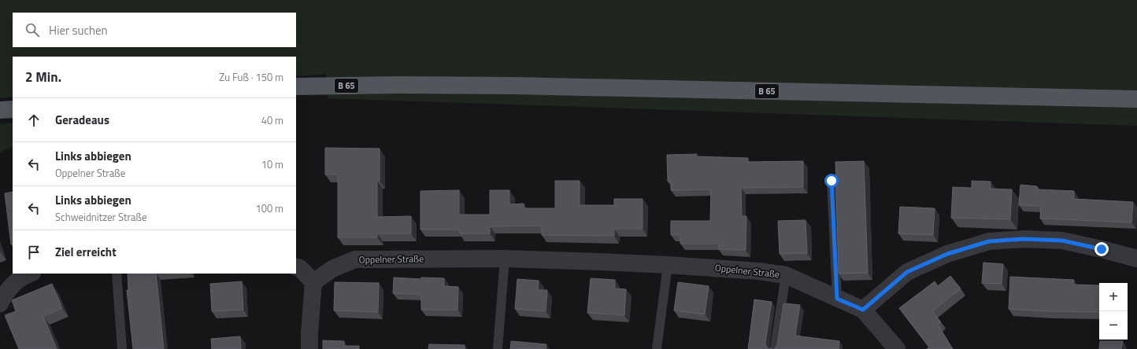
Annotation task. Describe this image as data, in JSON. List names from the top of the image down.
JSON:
{
  "streets": {
    "main road": ["B 65"],
    "street": ["Oppelner Straße"]
  },
  "page": {
    "search": "Hier suchen",
    "heading": ["2 Min.", "Zu Fuß · 150 m"],
    "list": [
      ["Geradeaus", "40 m"],
      ["Links abbiegen", "Oppelner Straße", "10 m"],
      ["Links abbiegen", "Schweidnitzer Straße", "100 m"],
      "Ziel erreicht"
    ],
    "map_buttons": ["+", "−"]
  }
}
